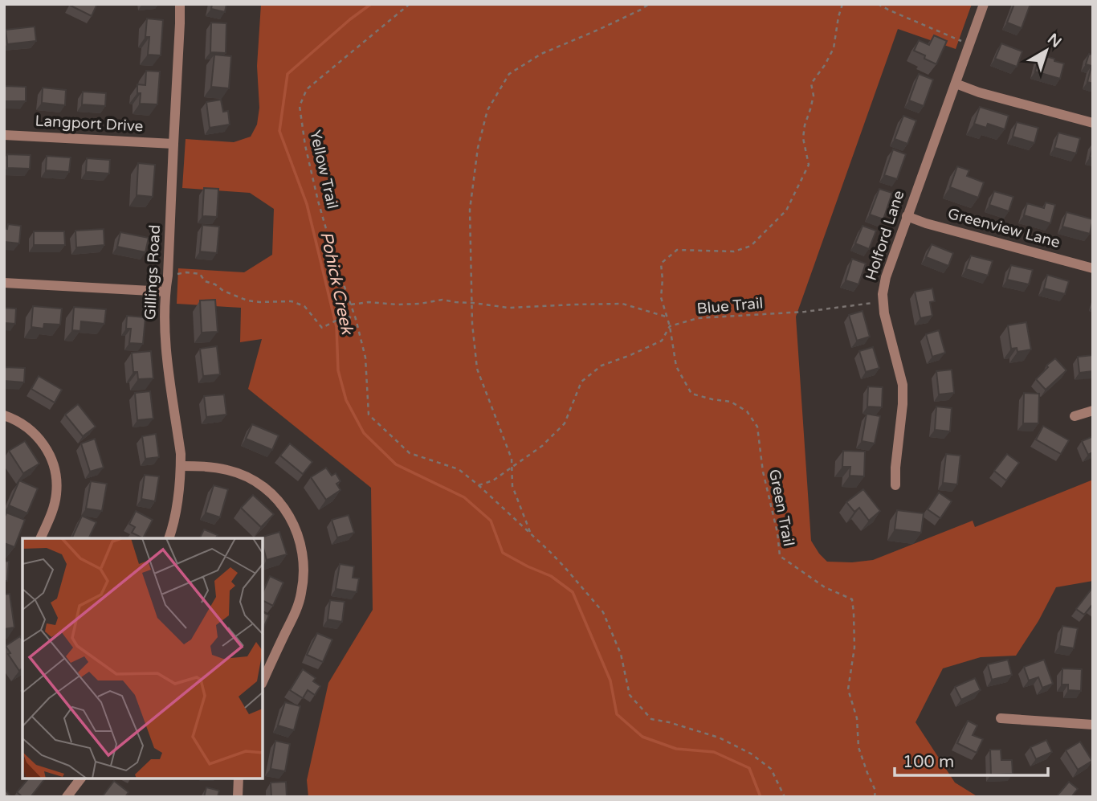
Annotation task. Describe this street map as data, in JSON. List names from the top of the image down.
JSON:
{
  "streets": {
    "street": [
      "Langport Drive",
      "Greenview Lane",
      "Holford Lane",
      "Gillings Road"
    ],
    "path": ["Yellow Trail", "Blue Trail", "Green Trail"]
  },
  "crossings": [
    ["Langport Drive", "Gillings Road"],
    ["Greenview Lane", "Holford Lane"],
    ["Holford Lane", "Blue Trail"],
    ["Blue Trail", "Green Trail"]
  ],
  "water": ["Pohick Creek"],
  "scale_bar": "100 m",
  "north": "top right"
}
